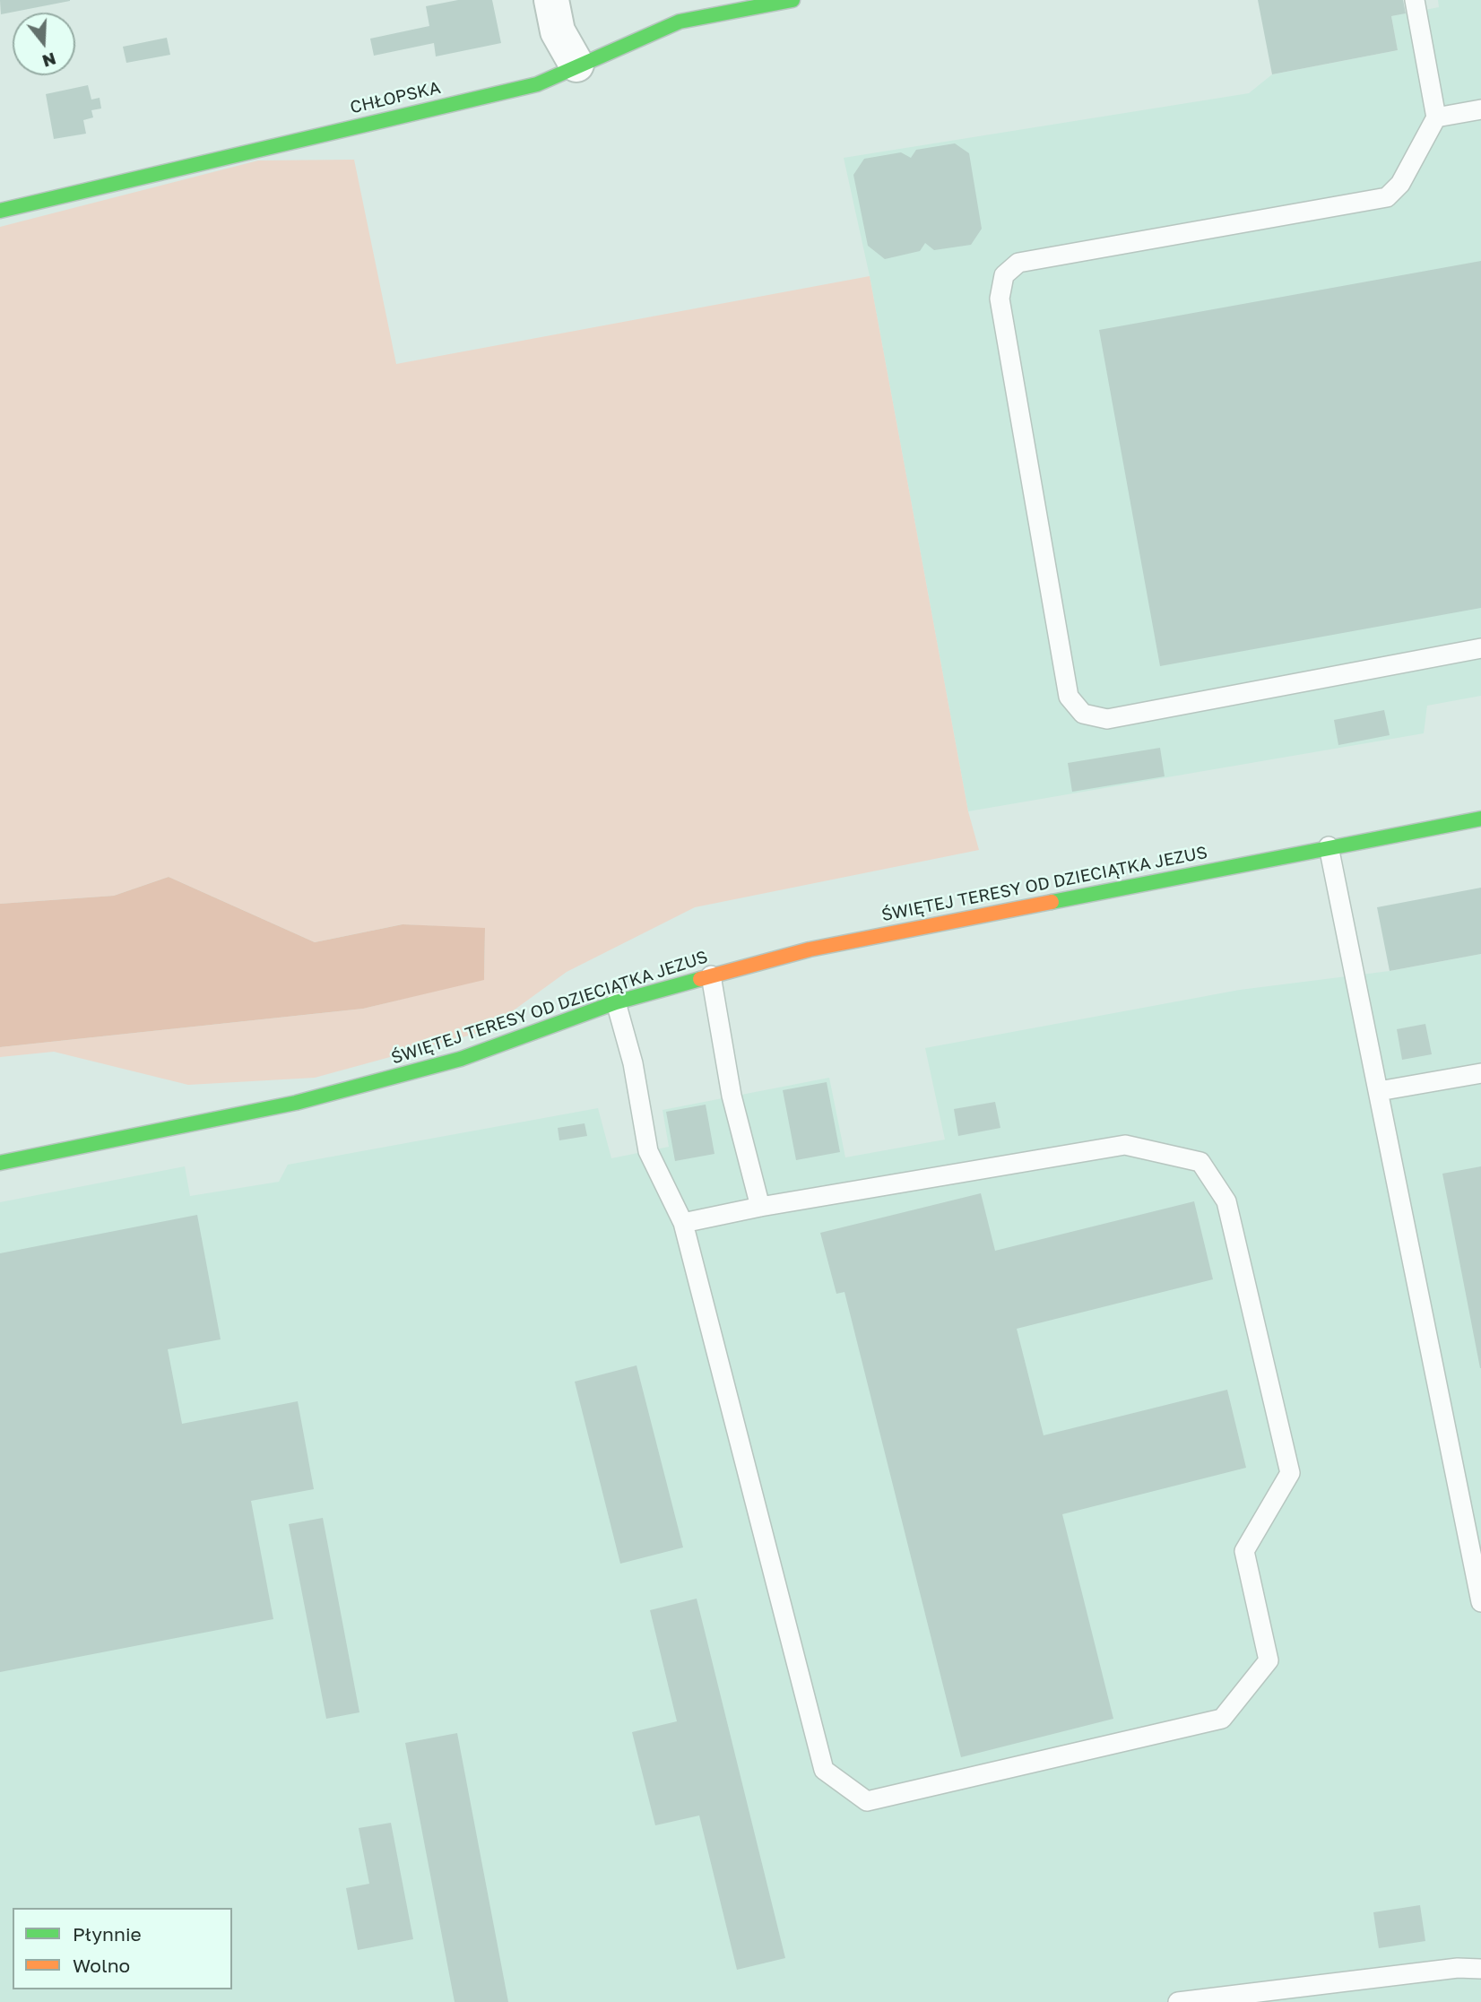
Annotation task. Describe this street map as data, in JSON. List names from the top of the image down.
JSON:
{
  "streets": {
    "street": ["CHŁOPSKA", "ŚWIĘTEJ TERESY OD DZIECIĄTKA JEZUS"]
  },
  "legend": ["Płynnie", "Wolno"],
  "north": "bottom"
}
